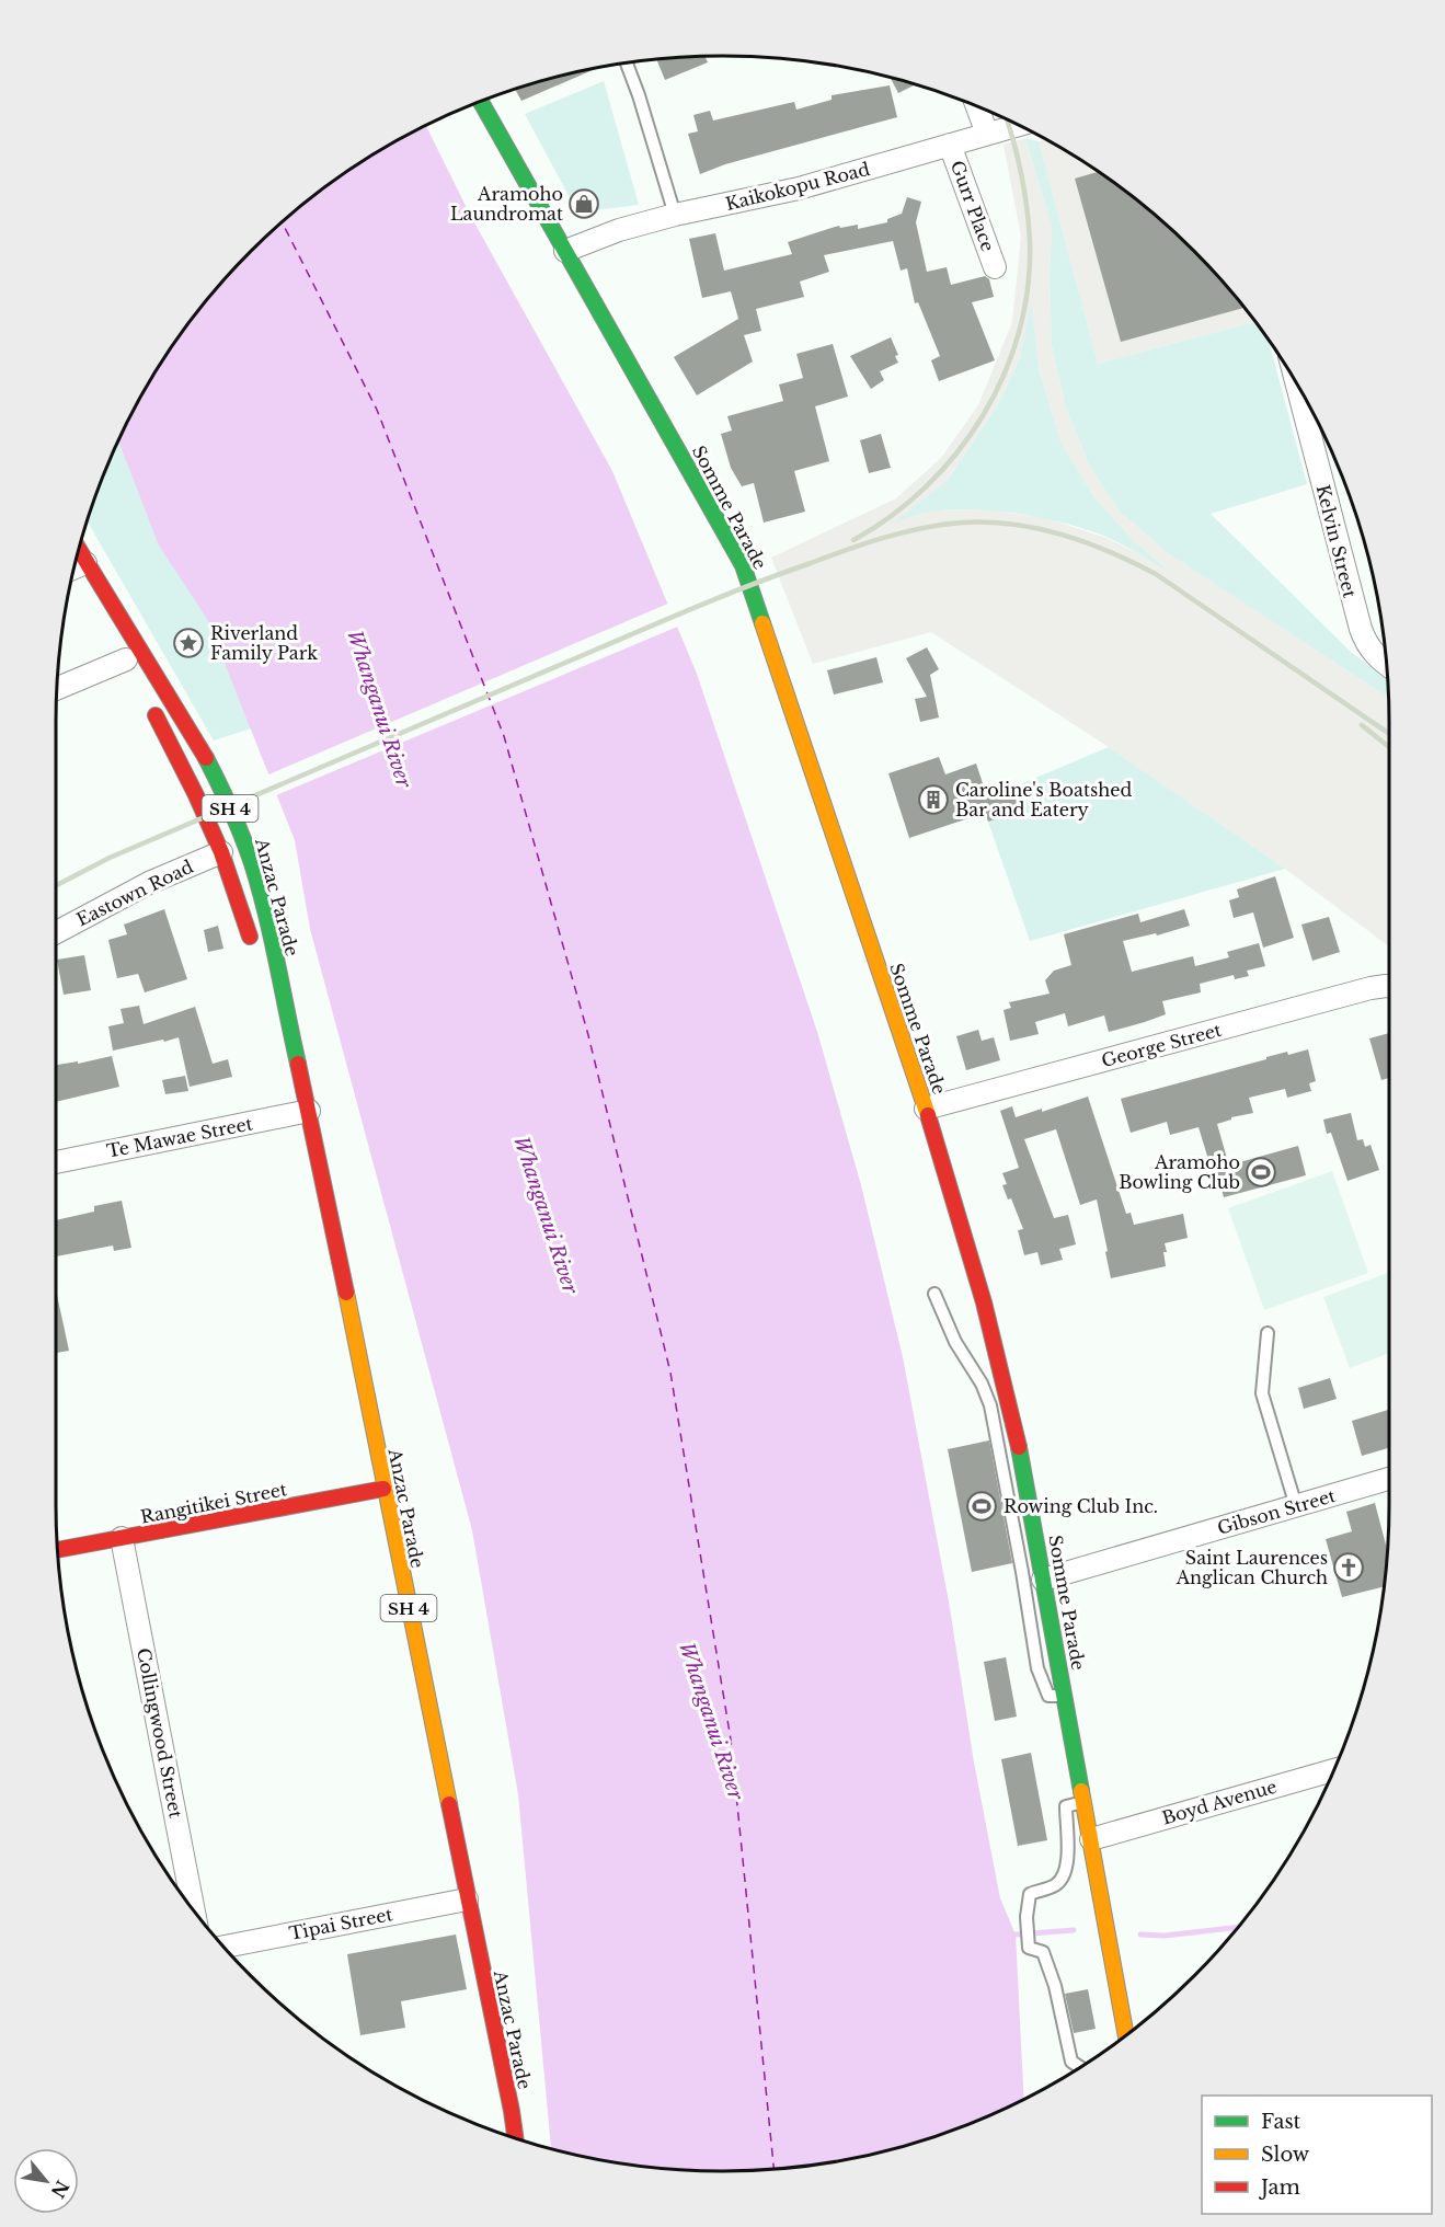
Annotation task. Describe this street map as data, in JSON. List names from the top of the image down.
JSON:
{
  "streets": {
    "main road": [
      "Somme Parade",
      "SH 4",
      "Anzac Parade",
      "Rangitikei Street"
    ],
    "street": [
      "Kaikokopu Road",
      "Gurr Place",
      "Kelvin Street",
      "Eastown Road",
      "George Street",
      "Te Mawae Street",
      "Gibson Street",
      "Collingwood Street",
      "Boyd Avenue",
      "Tipai Street"
    ]
  },
  "crossings": [
    ["Kaikokopu Road", "Gurr Place"],
    ["Kaikokopu Road", "Somme Parade"],
    ["Somme Parade", "George Street"],
    ["Somme Parade", "Gibson Street"],
    ["Somme Parade", "Boyd Avenue"],
    ["Eastown Road", "Anzac Parade"],
    ["Anzac Parade", "Te Mawae Street"],
    ["Anzac Parade", "Rangitikei Street"],
    ["Anzac Parade", "Tipai Street"],
    ["Rangitikei Street", "Collingwood Street"]
  ],
  "water": ["Whanganui River"],
  "places": {
    "shop": ["Aramoho Laundromat"],
    "place": ["Riverland Family Park"],
    "building": ["Caroline's Boatshed Bar and Eatery"],
    "sports": ["Aramoho Bowling Club", "Rowing Club Inc."],
    "church": ["Saint Laurences Anglican Church"]
  },
  "legend": ["Fast", "Slow", "Jam"],
  "north": "bottom right"
}
